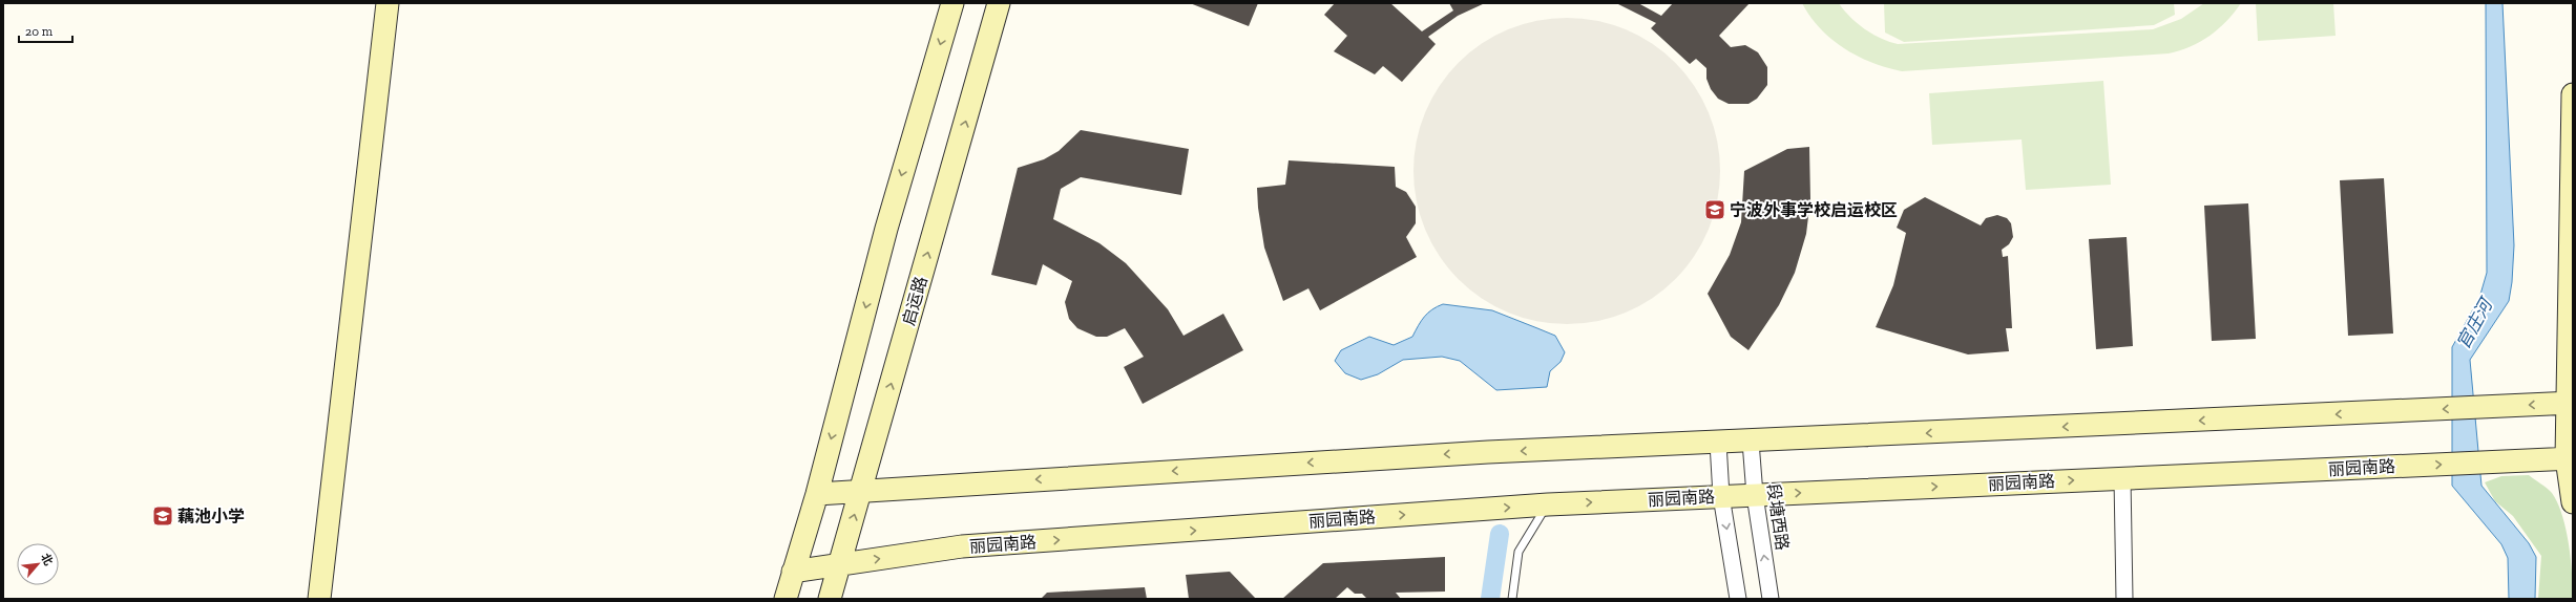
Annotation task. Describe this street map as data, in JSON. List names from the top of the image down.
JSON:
{
  "streets": {
    "main road": ["启运路", "丽园南路"],
    "street": ["段塘西路"]
  },
  "crossings": [
    ["启运路", "丽园南路"],
    ["丽园南路", "段塘西路"]
  ],
  "water": ["官庄河"],
  "places": {
    "school or university": ["宁波外事学校启运校区", "藕池小学"]
  },
  "scale_bar": "20 m",
  "north": "top right"
}
